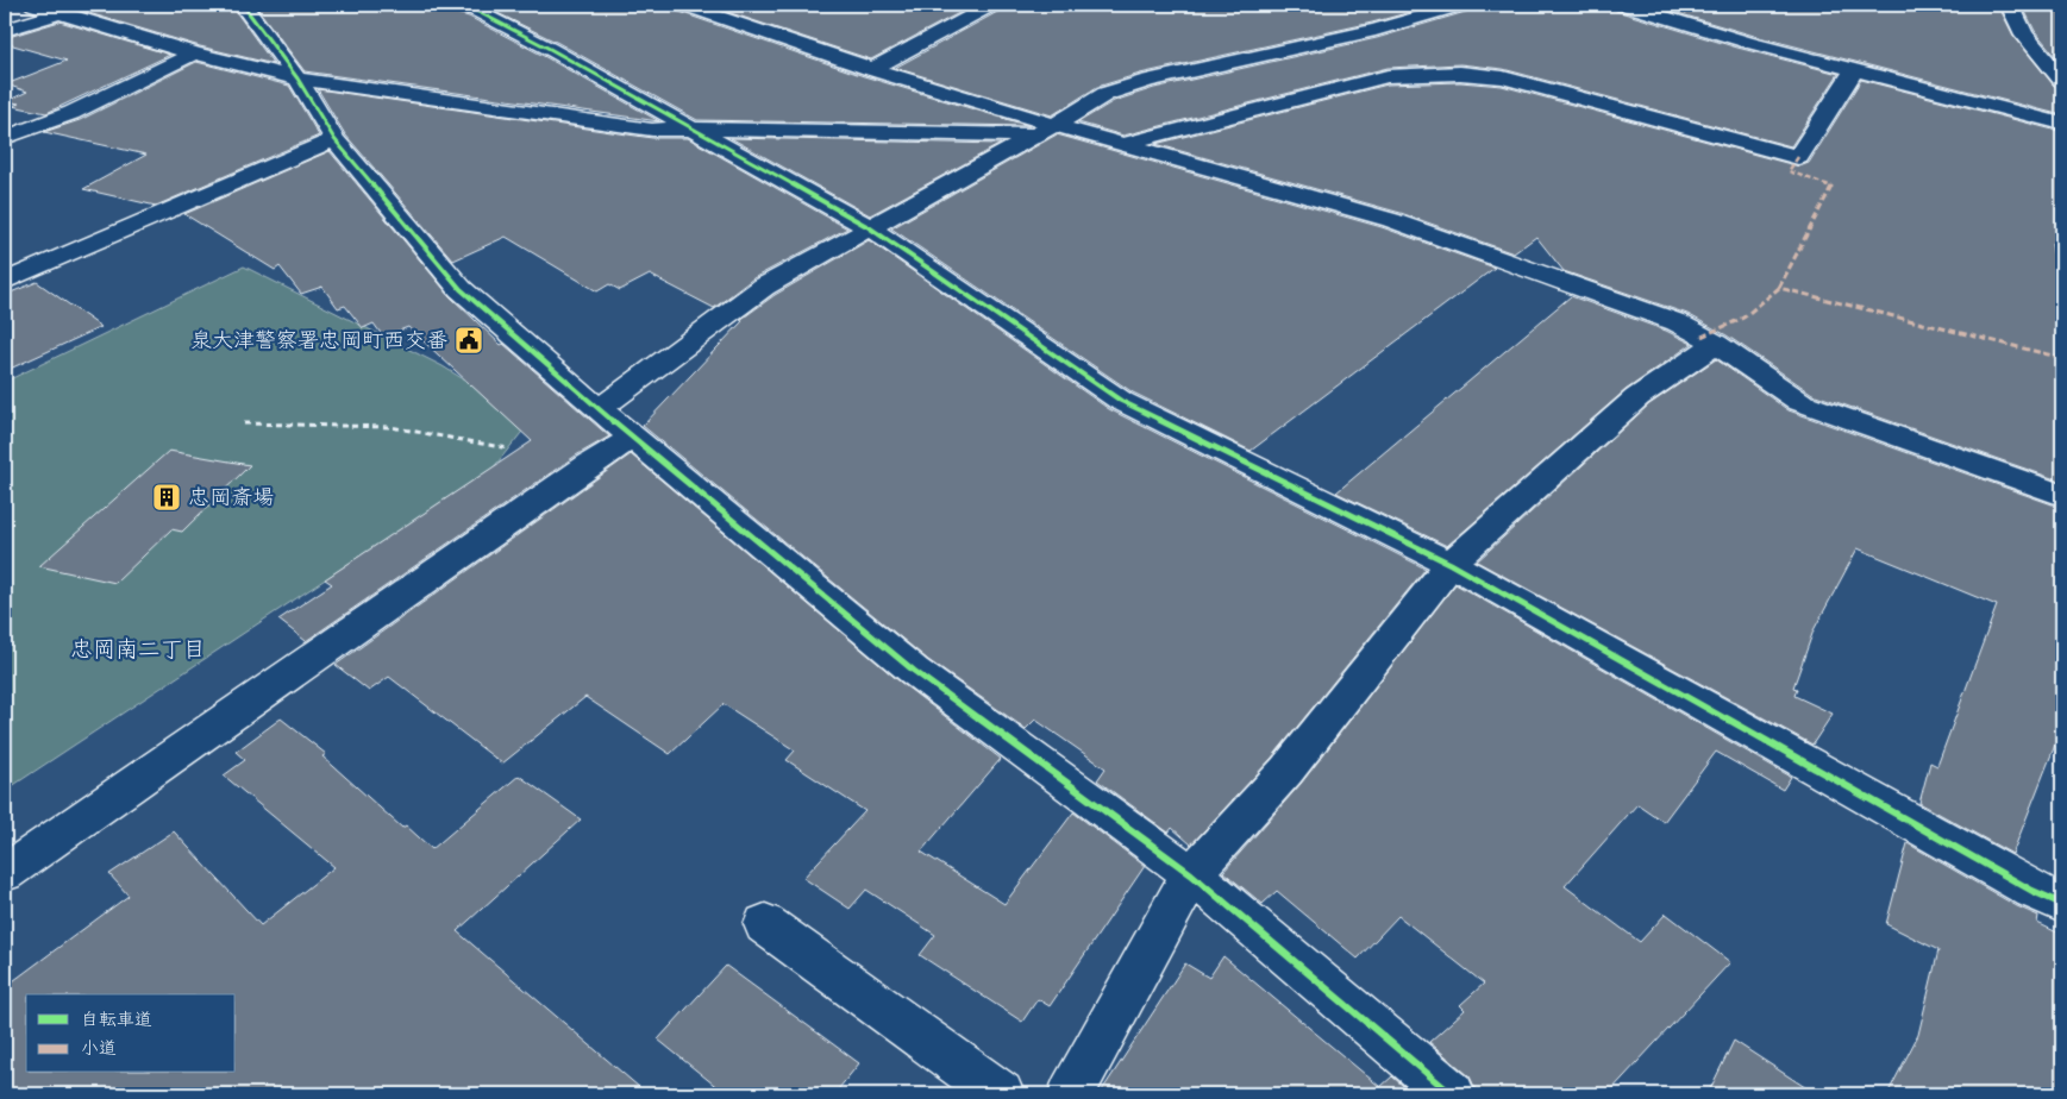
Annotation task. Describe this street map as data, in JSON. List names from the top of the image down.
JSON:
{
  "districts": ["忠岡南二丁目"],
  "places": {
    "public building": ["泉大津警察署忠岡町西交番"],
    "building": ["忠岡斎場"]
  },
  "legend": ["自転車道", "小道"]
}
